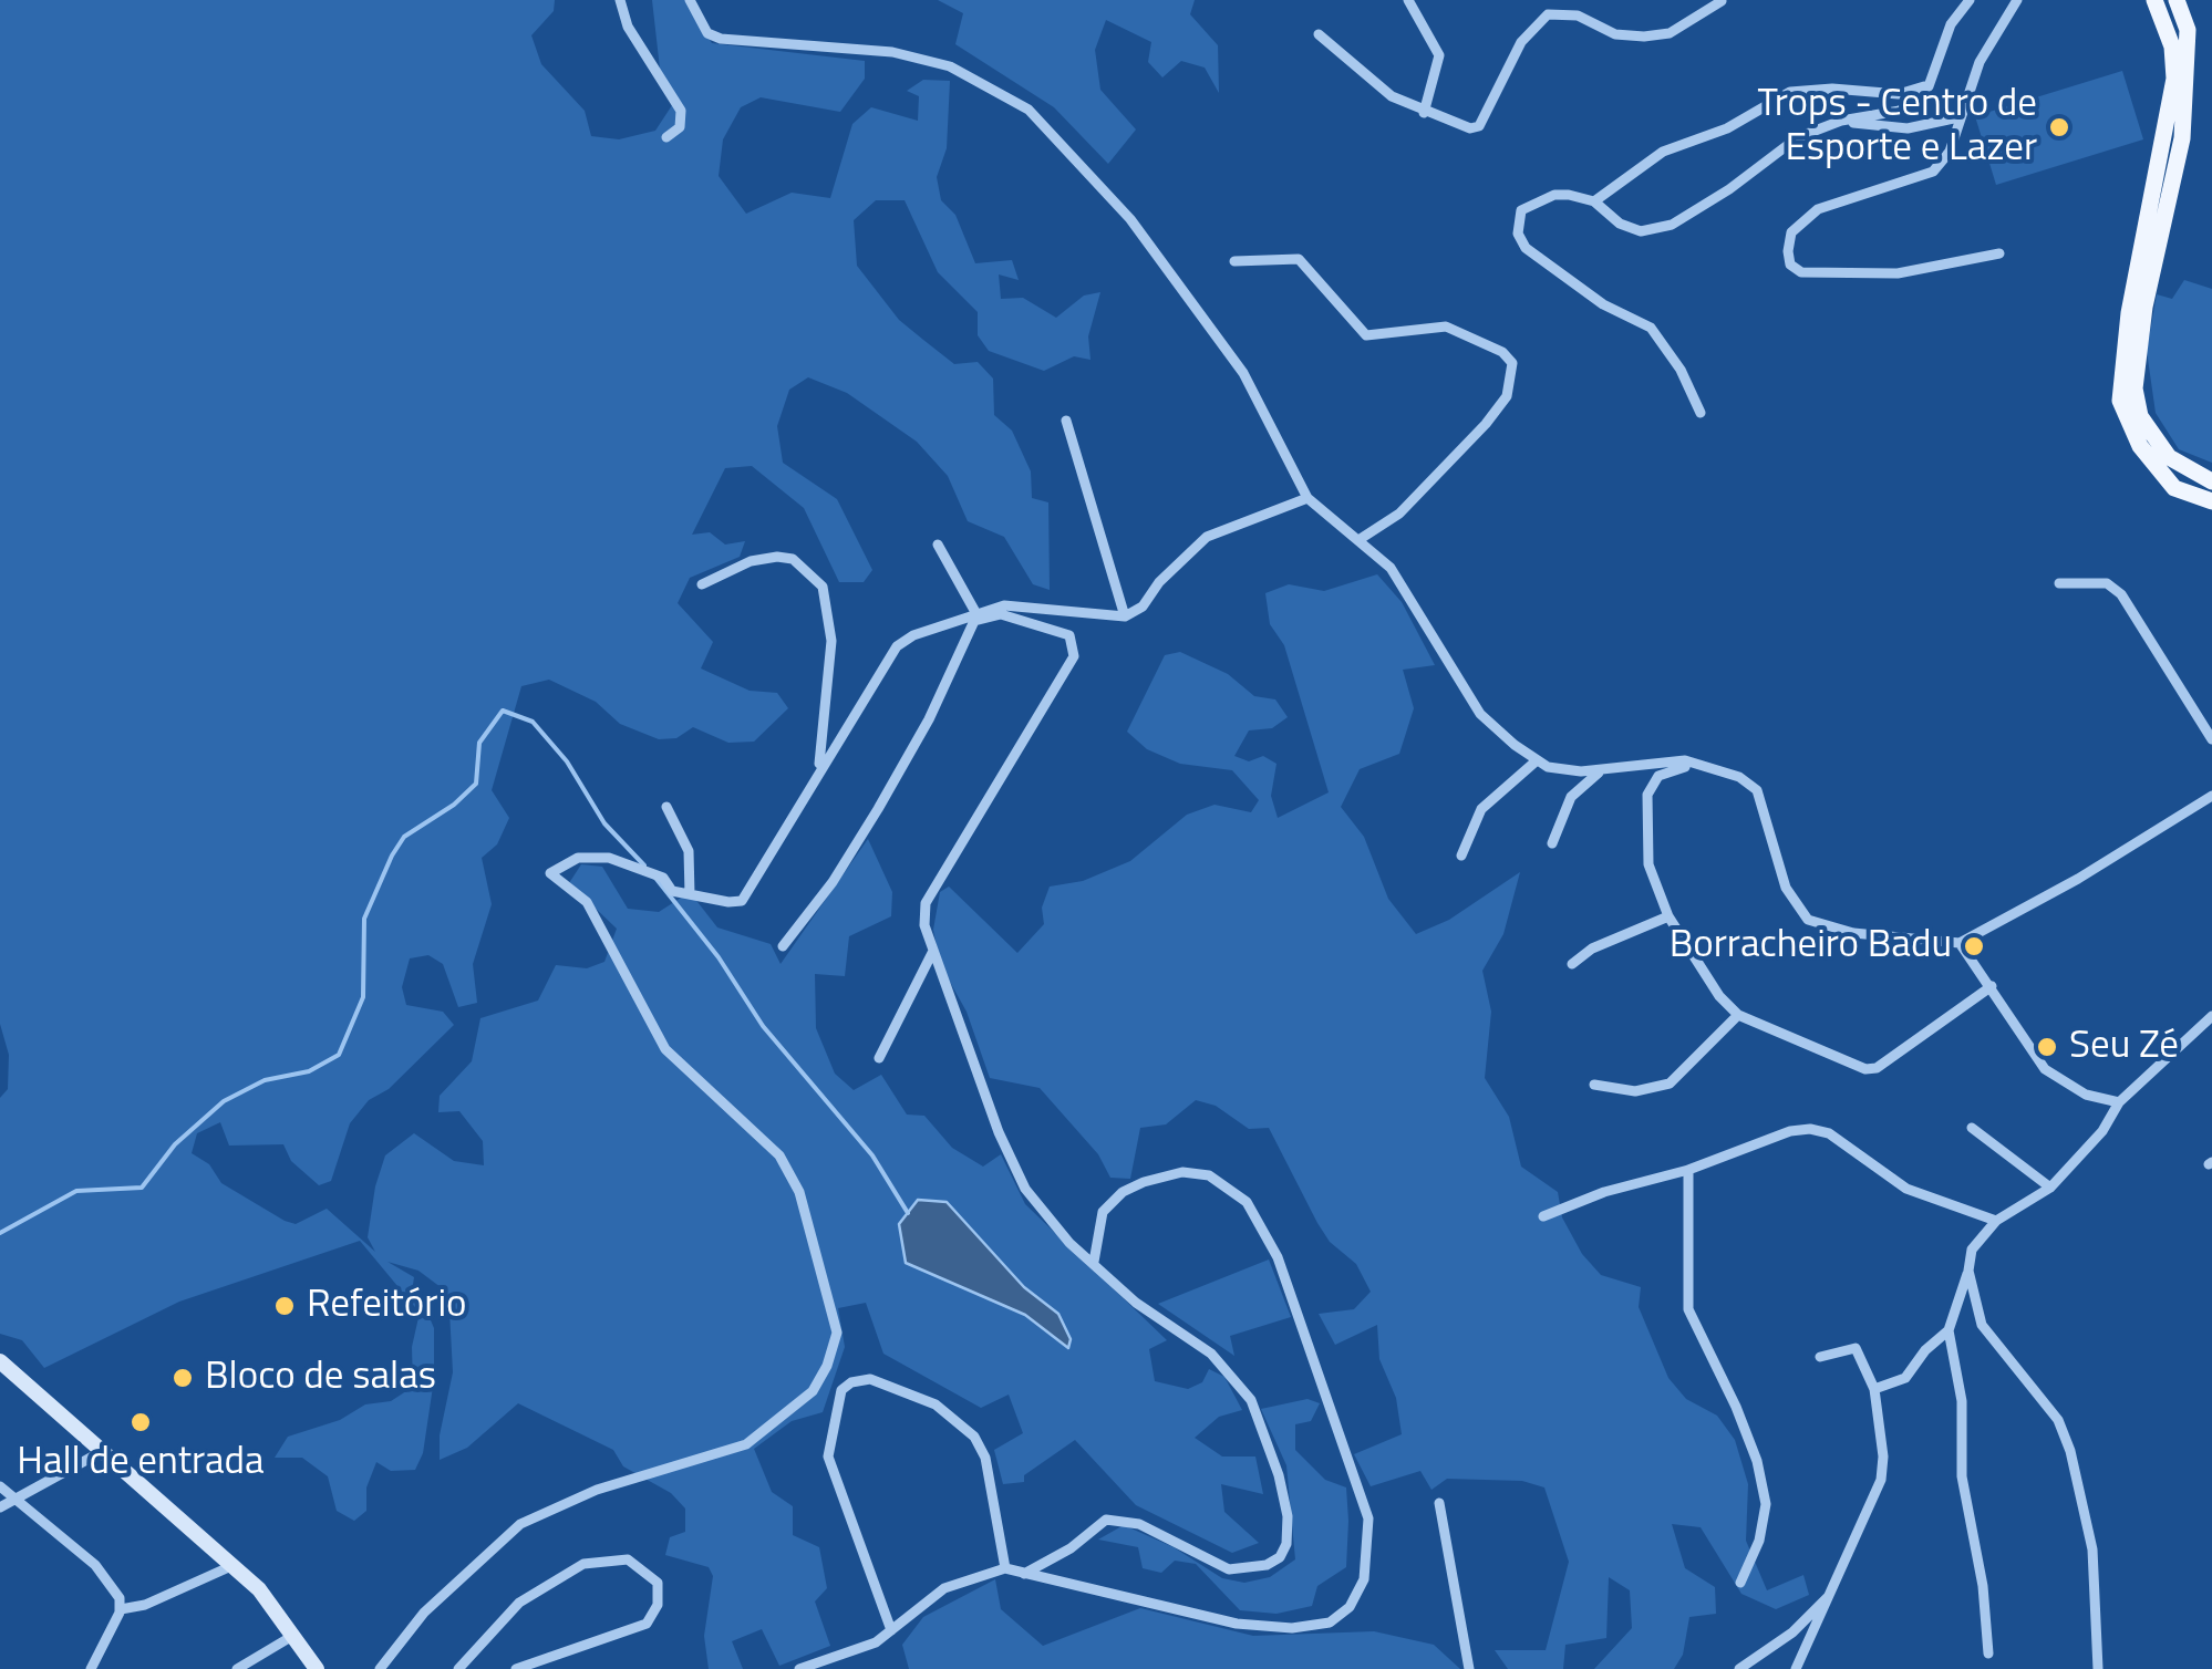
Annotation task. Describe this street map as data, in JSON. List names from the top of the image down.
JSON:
{
  "places": [
    "Trops - Centro de Esporte e Lazer",
    "Borracheiro Badu",
    "Seu Zé",
    "Refeitório",
    "Bloco de salas",
    "Hall de entrada"
  ]
}
